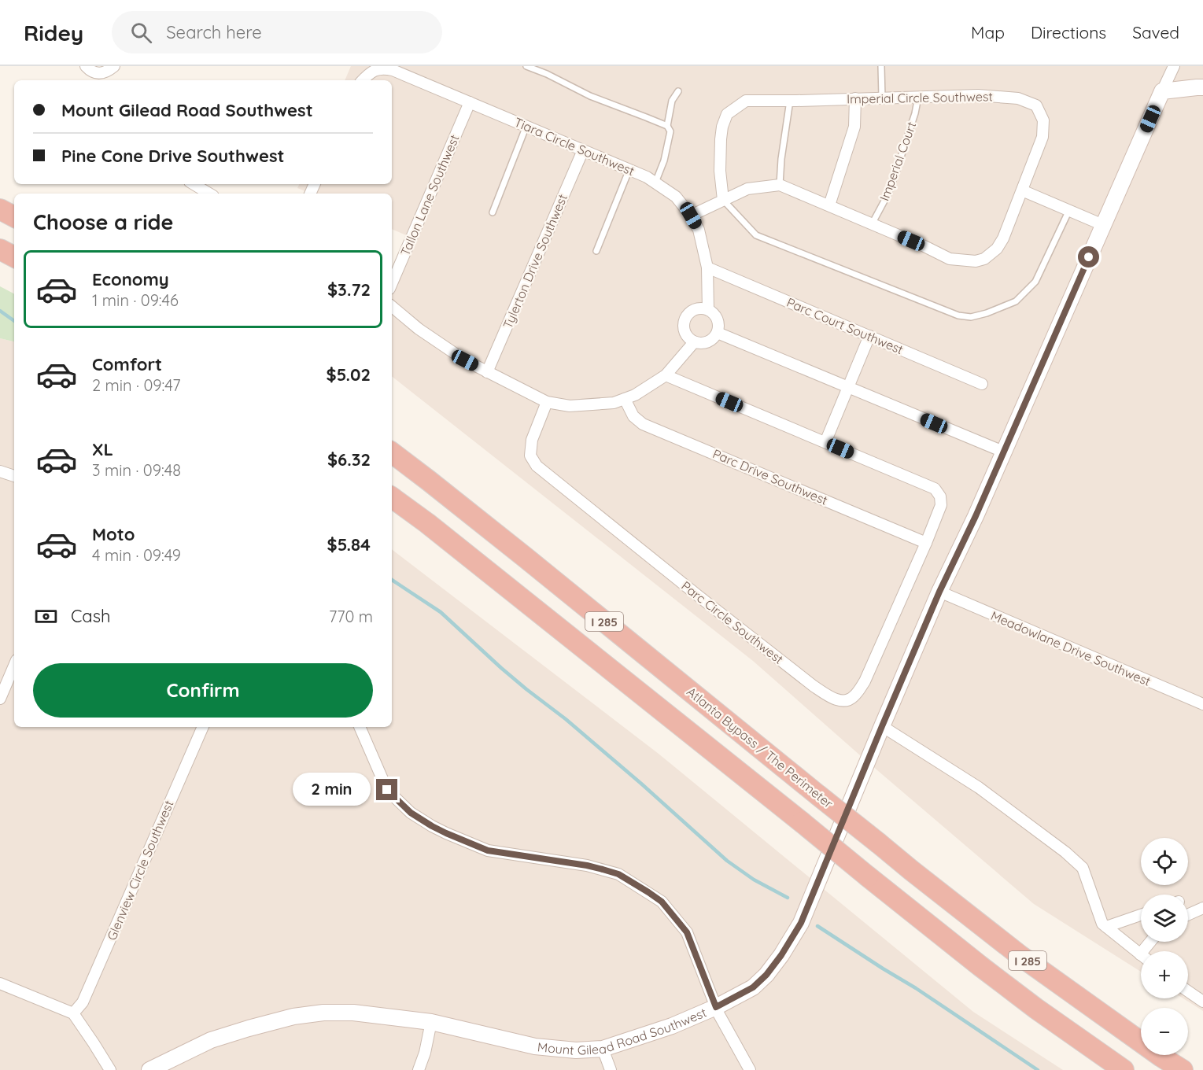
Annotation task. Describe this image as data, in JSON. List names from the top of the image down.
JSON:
{
  "streets": {
    "highway": ["I 285", "Atlanta Bypass / The Perimeter"],
    "street": [
      "Imperial Circle Southwest",
      "Tiara Circle Southwest",
      "Tallon Lane Southwest",
      "Tylerton Drive Southwest",
      "Parc Court Southwest",
      "Parc Drive Southwest",
      "Parc Circle Southwest",
      "Meadowlane Drive Southwest",
      "Glenview Circle Southwest",
      "Mount Gilead Road Southwest"
    ],
    "lane": ["Imperial Court"]
  },
  "crossings": [
    ["Imperial Circle Southwest", "Tiara Circle Southwest"],
    ["Imperial Circle Southwest", "Imperial Court"],
    ["Tiara Circle Southwest", "Tallon Lane Southwest"],
    ["Tiara Circle Southwest", "Tylerton Drive Southwest"],
    ["Tiara Circle Southwest", "Parc Court Southwest"],
    ["Parc Drive Southwest", "Parc Circle Southwest"],
    ["Meadowlane Drive Southwest", "Mount Gilead Road Southwest"]
  ],
  "page": {
    "header": "Ridey",
    "search": "Search here",
    "nav": ["Map", "Directions", "Saved"],
    "banner": ["Mount Gilead Road Southwest", "Pine Cone Drive Southwest"],
    "heading": "Choose a ride",
    "list": [
      {
        "name": "Economy",
        "note": "1 min · 09:46",
        "value": "$3.72"
      },
      {
        "name": "Comfort",
        "note": "2 min · 09:47",
        "value": "$5.02"
      },
      {
        "name": "XL",
        "note": "3 min · 09:48",
        "value": "$6.32"
      },
      {
        "name": "Moto",
        "note": "4 min · 09:49",
        "value": "$5.84"
      }
    ],
    "pay": ["Cash", "770 m"],
    "buttons": "Confirm",
    "bubble": "2 min",
    "map_buttons": ["+", "−"]
  }
}
